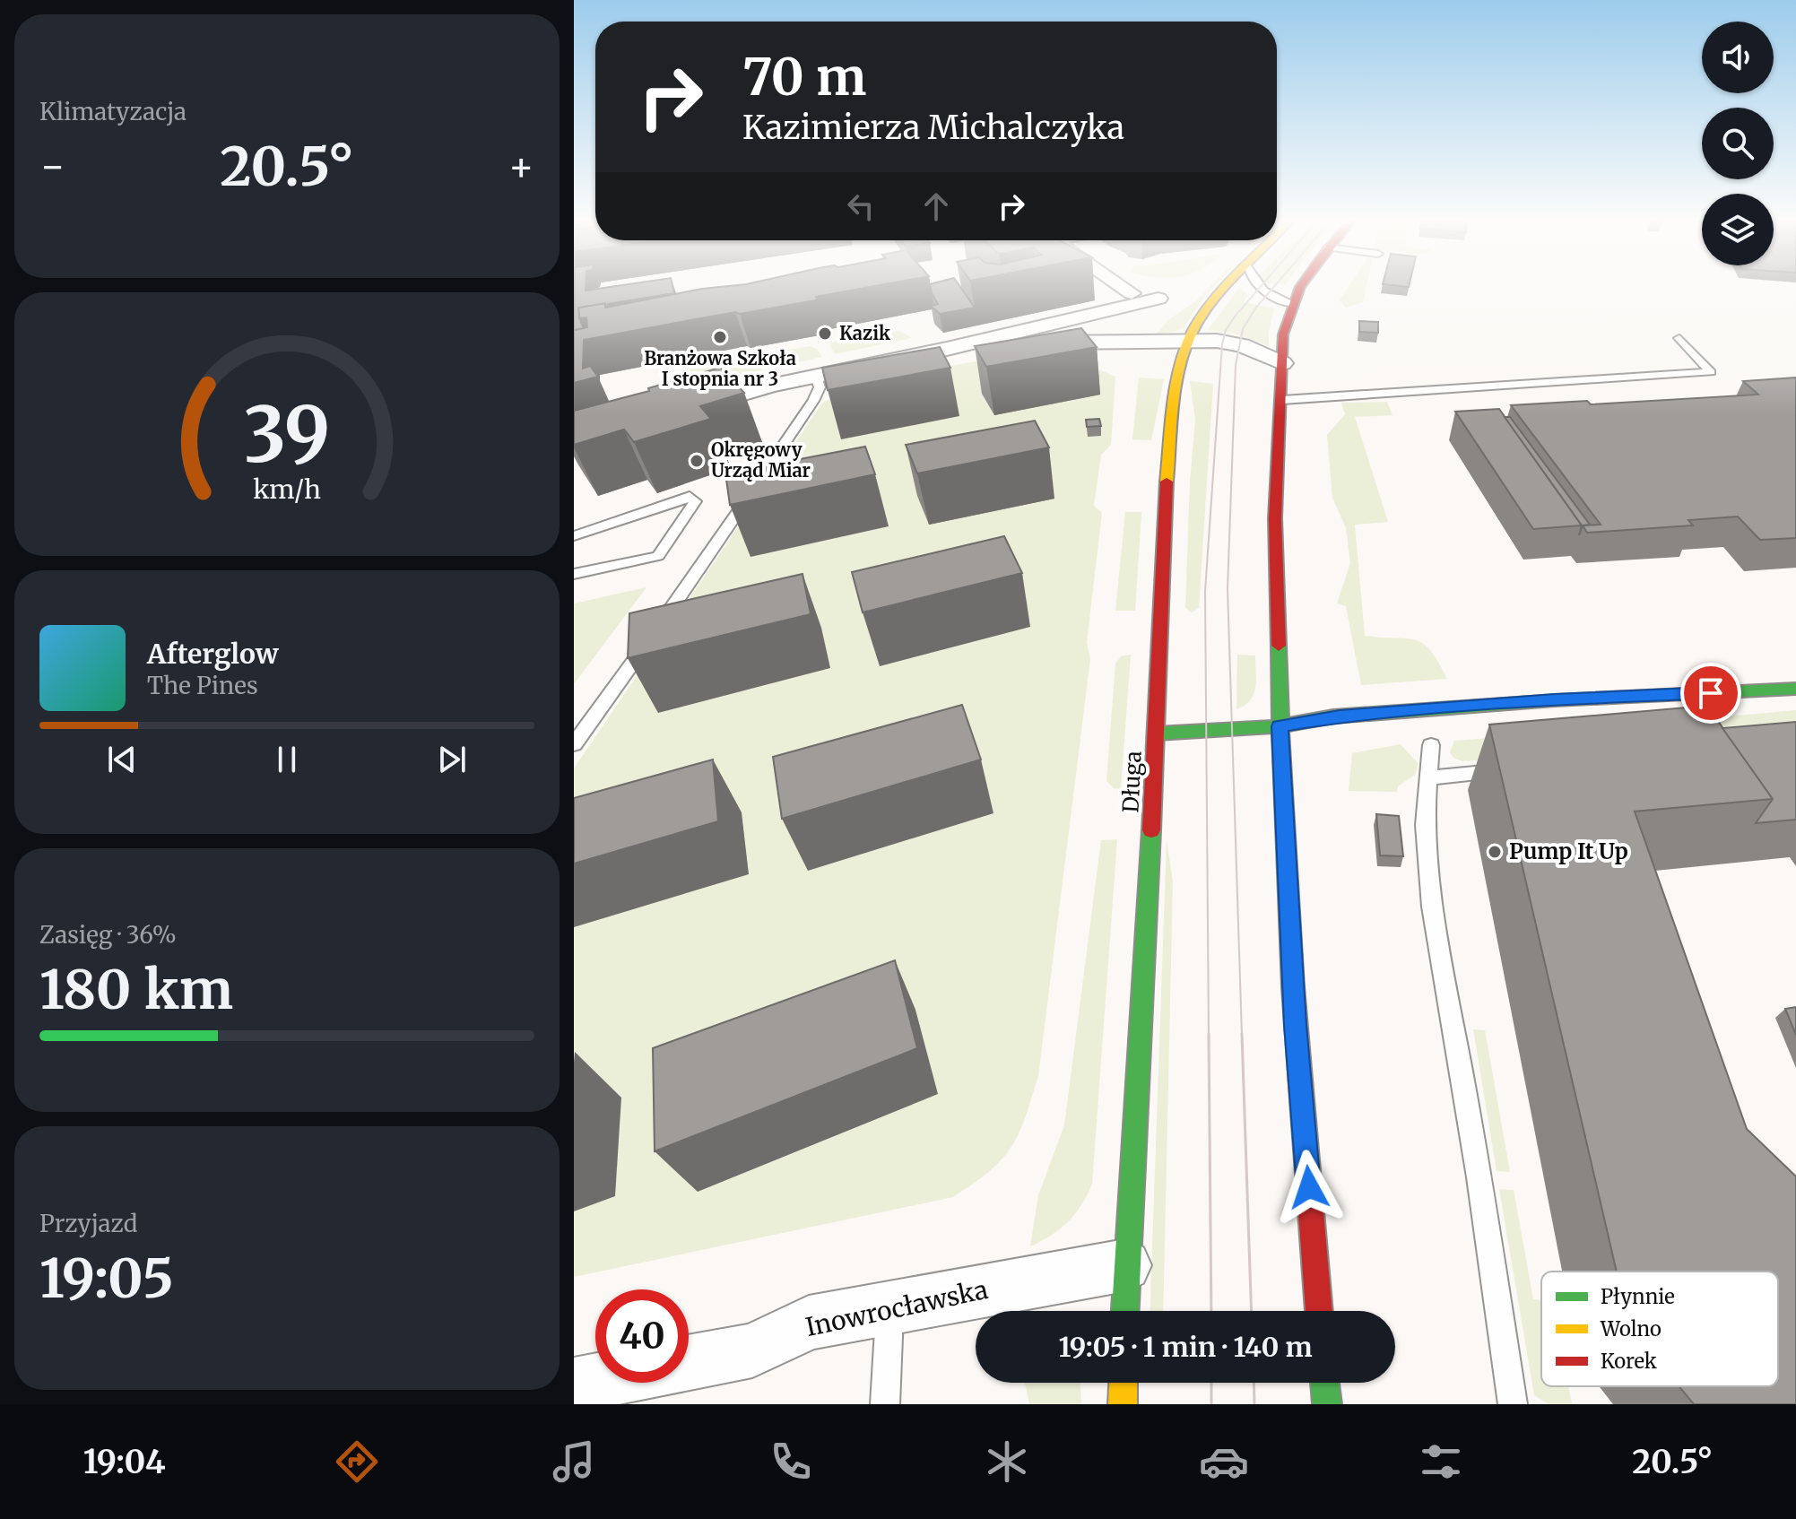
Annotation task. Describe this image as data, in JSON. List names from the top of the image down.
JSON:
{
  "streets": {
    "street": ["Długa", "Inowrocławska"]
  },
  "crossings": [
    ["Długa", "Inowrocławska"]
  ],
  "places": [
    "Kazik",
    "Branżowa Szkoła I stopnia nr 3",
    "Okręgowy Urząd Miar",
    "Pump It Up"
  ],
  "legend": ["Płynnie", "Wolno", "Korek"],
  "page": {
    "tile": [
      "Klimatyzacja",
      ["Zasięg · 36%", "180 km"],
      ["Przyjazd", "19:05"]
    ],
    "turn": ["70 m", "Kazimierza Michalczyka"],
    "heat": ["−", "20.5°", "+"],
    "song": ["Afterglow", "The Pines"],
    "limit": "40",
    "trip": "19:05 · 1 min · 140 m",
    "tabs": ["19:04", "20.5°"],
    "gauge": ["39", "km/h"]
  }
}
